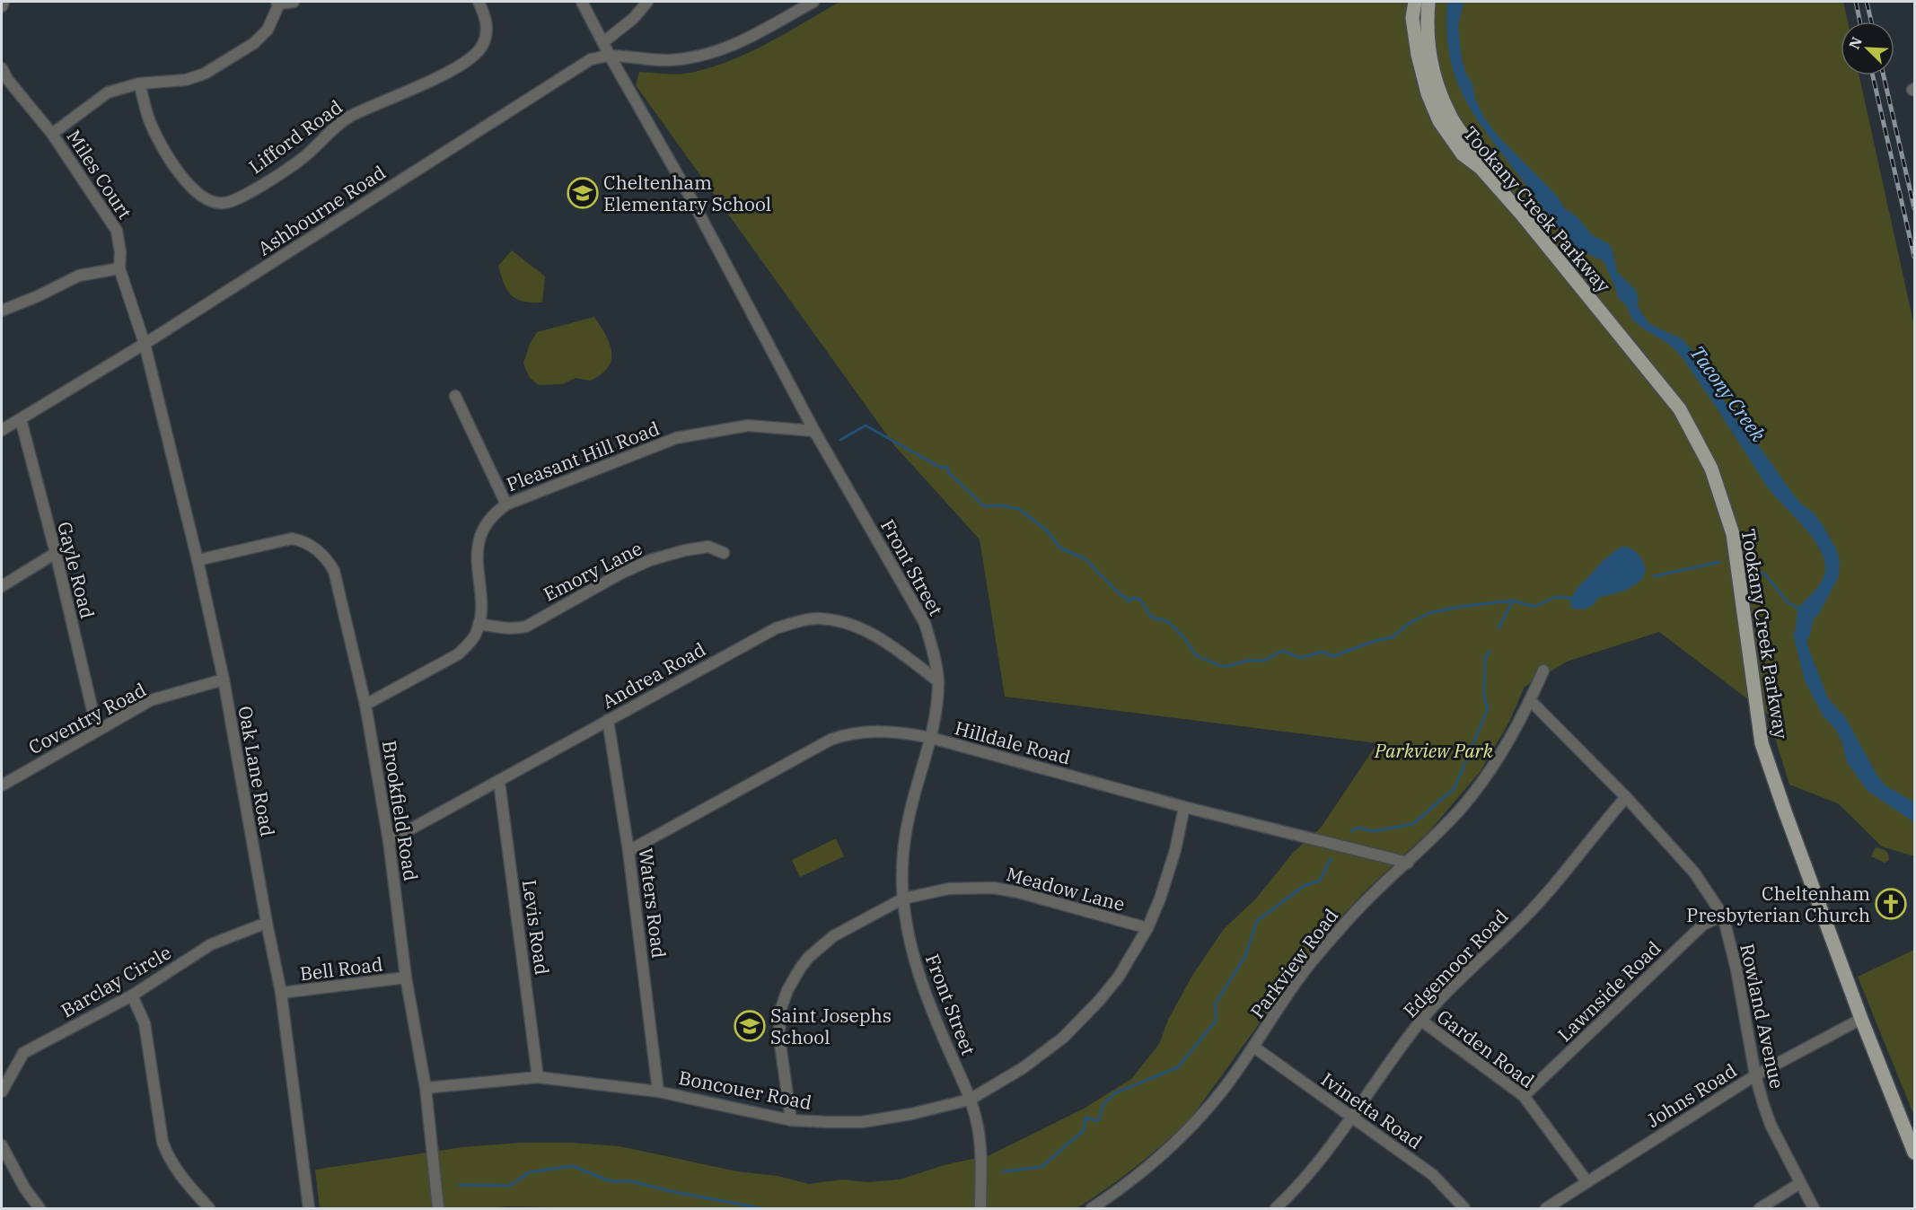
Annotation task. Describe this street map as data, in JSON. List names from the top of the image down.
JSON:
{
  "streets": {
    "main road": ["Tookany Creek Parkway"],
    "street": [
      "Lifford Road",
      "Miles Court",
      "Ashbourne Road",
      "Pleasant Hill Road",
      "Front Street",
      "Gayle Road",
      "Emory Lane",
      "Andrea Road",
      "Coventry Road",
      "Hilldale Road",
      "Oak Lane Road",
      "Brookfield Road",
      "Meadow Lane",
      "Waters Road",
      "Levis Road",
      "Parkview Road",
      "Edgemoor Road",
      "Bell Road",
      "Barclay Circle",
      "Lawnside Road",
      "Rowland Avenue",
      "Garden Road",
      "Boncouer Road",
      "Johns Road",
      "Ivinetta Road"
    ]
  },
  "crossings": [
    ["Miles Court", "Ashbourne Road"],
    ["Miles Court", "Oak Lane Road"],
    ["Tookany Creek Parkway", "Johns Road"],
    ["Ashbourne Road", "Front Street"],
    ["Ashbourne Road", "Gayle Road"],
    ["Ashbourne Road", "Oak Lane Road"],
    ["Pleasant Hill Road", "Front Street"],
    ["Pleasant Hill Road", "Emory Lane"],
    ["Pleasant Hill Road", "Brookfield Road"],
    ["Front Street", "Andrea Road"],
    ["Front Street", "Hilldale Road"],
    ["Front Street", "Meadow Lane"],
    ["Front Street", "Boncouer Road"],
    ["Gayle Road", "Coventry Road"],
    ["Andrea Road", "Brookfield Road"],
    ["Andrea Road", "Waters Road"],
    ["Andrea Road", "Levis Road"],
    ["Coventry Road", "Oak Lane Road"],
    ["Hilldale Road", "Waters Road"],
    ["Hilldale Road", "Parkview Road"],
    ["Hilldale Road", "Boncouer Road"],
    ["Oak Lane Road", "Brookfield Road"],
    ["Oak Lane Road", "Bell Road"],
    ["Oak Lane Road", "Barclay Circle"],
    ["Brookfield Road", "Bell Road"],
    ["Brookfield Road", "Boncouer Road"],
    ["Meadow Lane", "Boncouer Road"],
    ["Waters Road", "Boncouer Road"],
    ["Levis Road", "Boncouer Road"],
    ["Parkview Road", "Rowland Avenue"],
    ["Parkview Road", "Ivinetta Road"],
    ["Edgemoor Road", "Rowland Avenue"],
    ["Edgemoor Road", "Garden Road"],
    ["Edgemoor Road", "Ivinetta Road"],
    ["Lawnside Road", "Rowland Avenue"],
    ["Lawnside Road", "Garden Road"],
    ["Rowland Avenue", "Johns Road"],
    ["Garden Road", "Johns Road"]
  ],
  "water": ["Tacony Creek"],
  "parks": ["Parkview Park"],
  "places": {
    "school or university": ["Cheltenham Elementary School", "Saint Josephs School"],
    "church": ["Cheltenham Presbyterian Church"]
  },
  "north": "top left"
}
